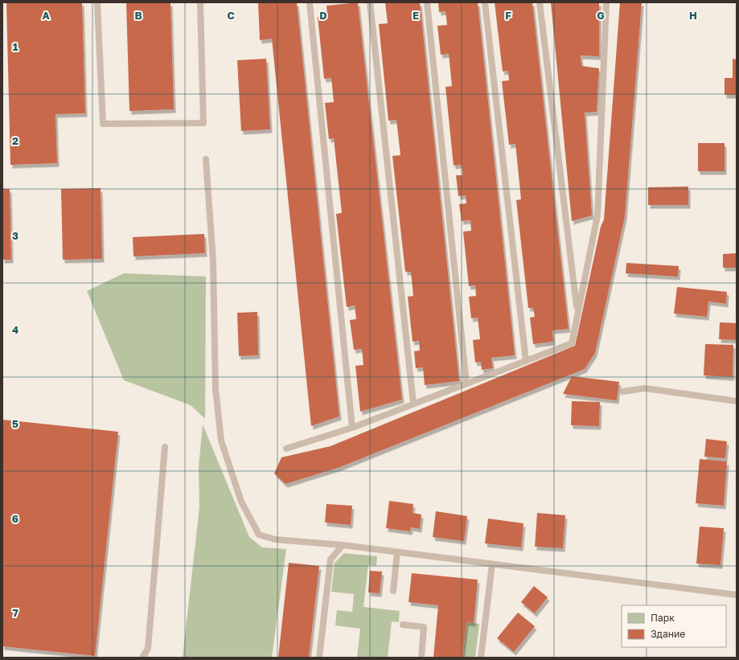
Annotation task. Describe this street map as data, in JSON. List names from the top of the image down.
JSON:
{
  "legend": ["Парк", "Здание"],
  "grid": {
    "columns": [
      "A",
      "B",
      "C",
      "D",
      "E",
      "F",
      "G",
      "H"
    ],
    "rows": [
      "1",
      "2",
      "3",
      "4",
      "5",
      "6",
      "7"
    ]
  }
}
